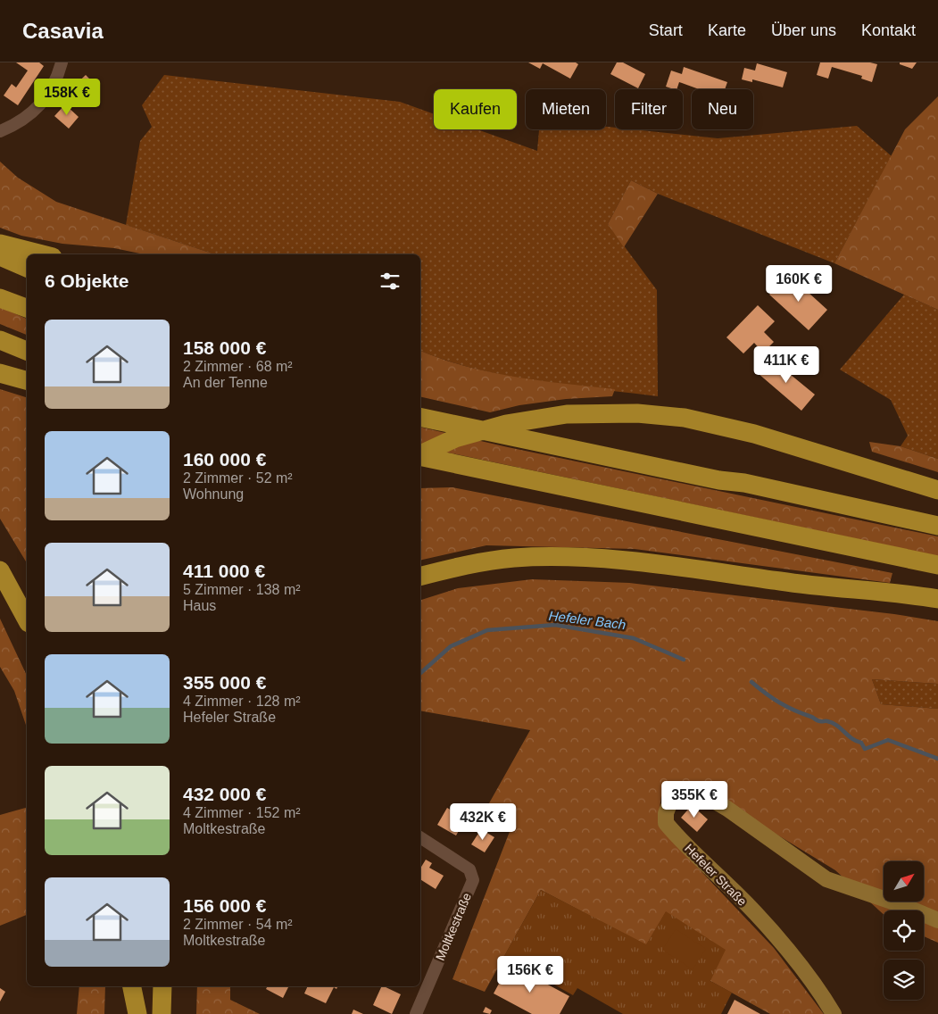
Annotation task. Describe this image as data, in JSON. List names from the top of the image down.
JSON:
{
  "streets": {
    "main road": ["Hefeler Straße"],
    "street": ["Moltkestraße"]
  },
  "water": ["Hefeler Bach"],
  "north": "top right",
  "page": {
    "header": "Casavia",
    "nav": [
      "Start",
      "Karte",
      "Über uns",
      "Kontakt"
    ],
    "price": [
      "158K €",
      "160K €",
      "411K €",
      "355K €",
      "432K €",
      "156K €"
    ],
    "chip": [
      "Kaufen",
      "Mieten",
      "Filter",
      "Neu"
    ],
    "heading": "6 Objekte",
    "list": [
      {
        "name": "158 000 €",
        "note": "2 Zimmer · 68 m² · An der Tenne"
      },
      {
        "name": "160 000 €",
        "note": "2 Zimmer · 52 m² · Wohnung"
      },
      {
        "name": "411 000 €",
        "note": "5 Zimmer · 138 m² · Haus"
      },
      {
        "name": "355 000 €",
        "note": "4 Zimmer · 128 m² · Hefeler Straße"
      },
      {
        "name": "432 000 €",
        "note": "4 Zimmer · 152 m² · Moltkestraße"
      },
      {
        "name": "156 000 €",
        "note": "2 Zimmer · 54 m² · Moltkestraße"
      }
    ]
  }
}
